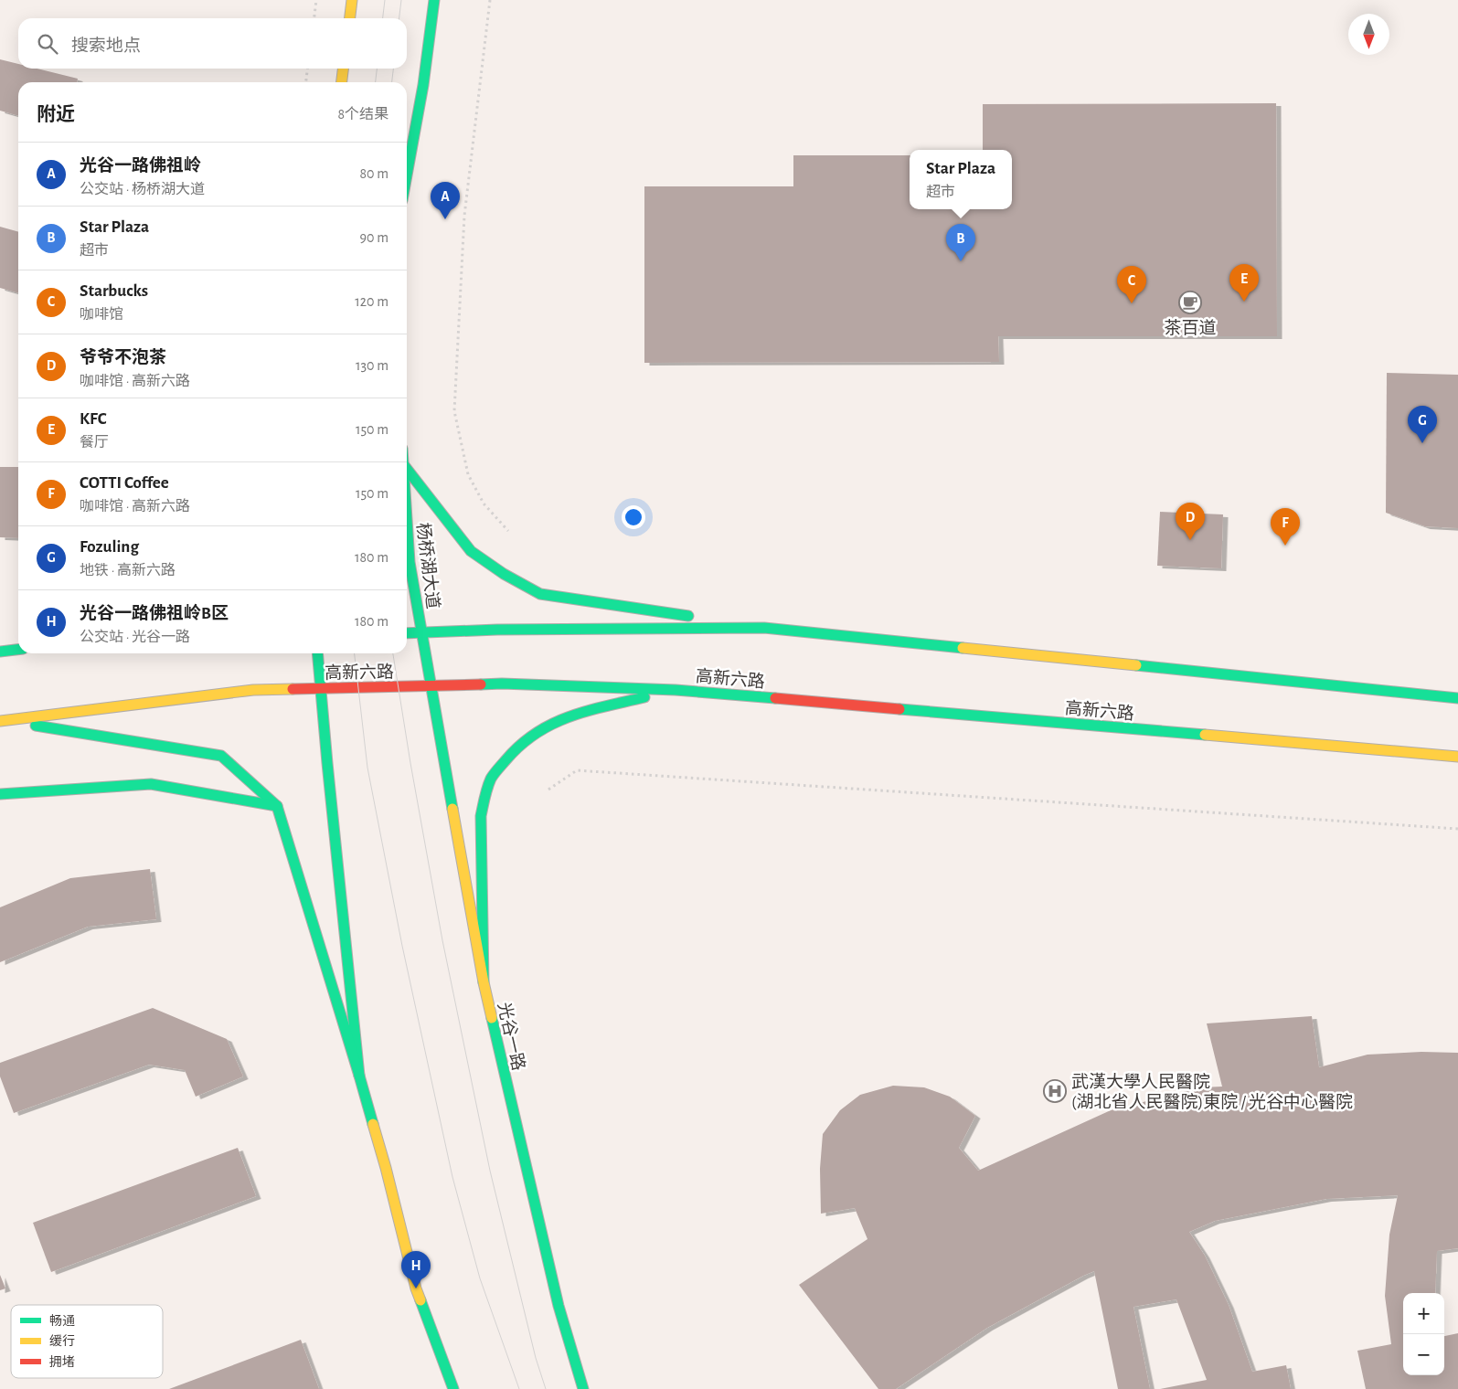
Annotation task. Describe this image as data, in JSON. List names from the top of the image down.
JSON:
{
  "streets": {
    "main road": ["杨桥湖大道", "高新六路", "光谷一路"]
  },
  "crossings": [
    ["杨桥湖大道", "高新六路"],
    ["杨桥湖大道", "光谷一路"],
    ["高新六路", "光谷一路"]
  ],
  "places": {
    "cafe": ["茶百道"],
    "hospital": ["武漢大學人民醫院 (湖北省人民醫院)東院 / 光谷中心醫院"]
  },
  "legend": ["畅通", "缓行", "拥堵"],
  "north": "bottom",
  "page": {
    "search": "搜索地点",
    "heading": ["附近", "8个结果"],
    "list": [
      {
        "mark": "A",
        "name": "光谷一路佛祖岭",
        "note": "公交站 · 杨桥湖大道",
        "value": "80 m"
      },
      {
        "mark": "B",
        "name": "Star Plaza",
        "note": "超市",
        "value": "90 m"
      },
      {
        "mark": "C",
        "name": "Starbucks",
        "note": "咖啡馆",
        "value": "120 m"
      },
      {
        "mark": "D",
        "name": "爷爷不泡茶",
        "note": "咖啡馆 · 高新六路",
        "value": "130 m"
      },
      {
        "mark": "E",
        "name": "KFC",
        "note": "餐厅",
        "value": "150 m"
      },
      {
        "mark": "F",
        "name": "COTTI Coffee",
        "note": "咖啡馆 · 高新六路",
        "value": "150 m"
      },
      {
        "mark": "G",
        "name": "Fozuling",
        "note": "地铁 · 高新六路",
        "value": "180 m"
      },
      {
        "mark": "H",
        "name": "光谷一路佛祖岭B区",
        "note": "公交站 · 光谷一路",
        "value": "180 m"
      }
    ],
    "popup": ["Star Plaza", "超市"],
    "pins": [
      "A",
      "B",
      "E",
      "C",
      "G",
      "D",
      "F",
      "H"
    ],
    "map_buttons": ["+", "−"]
  }
}
